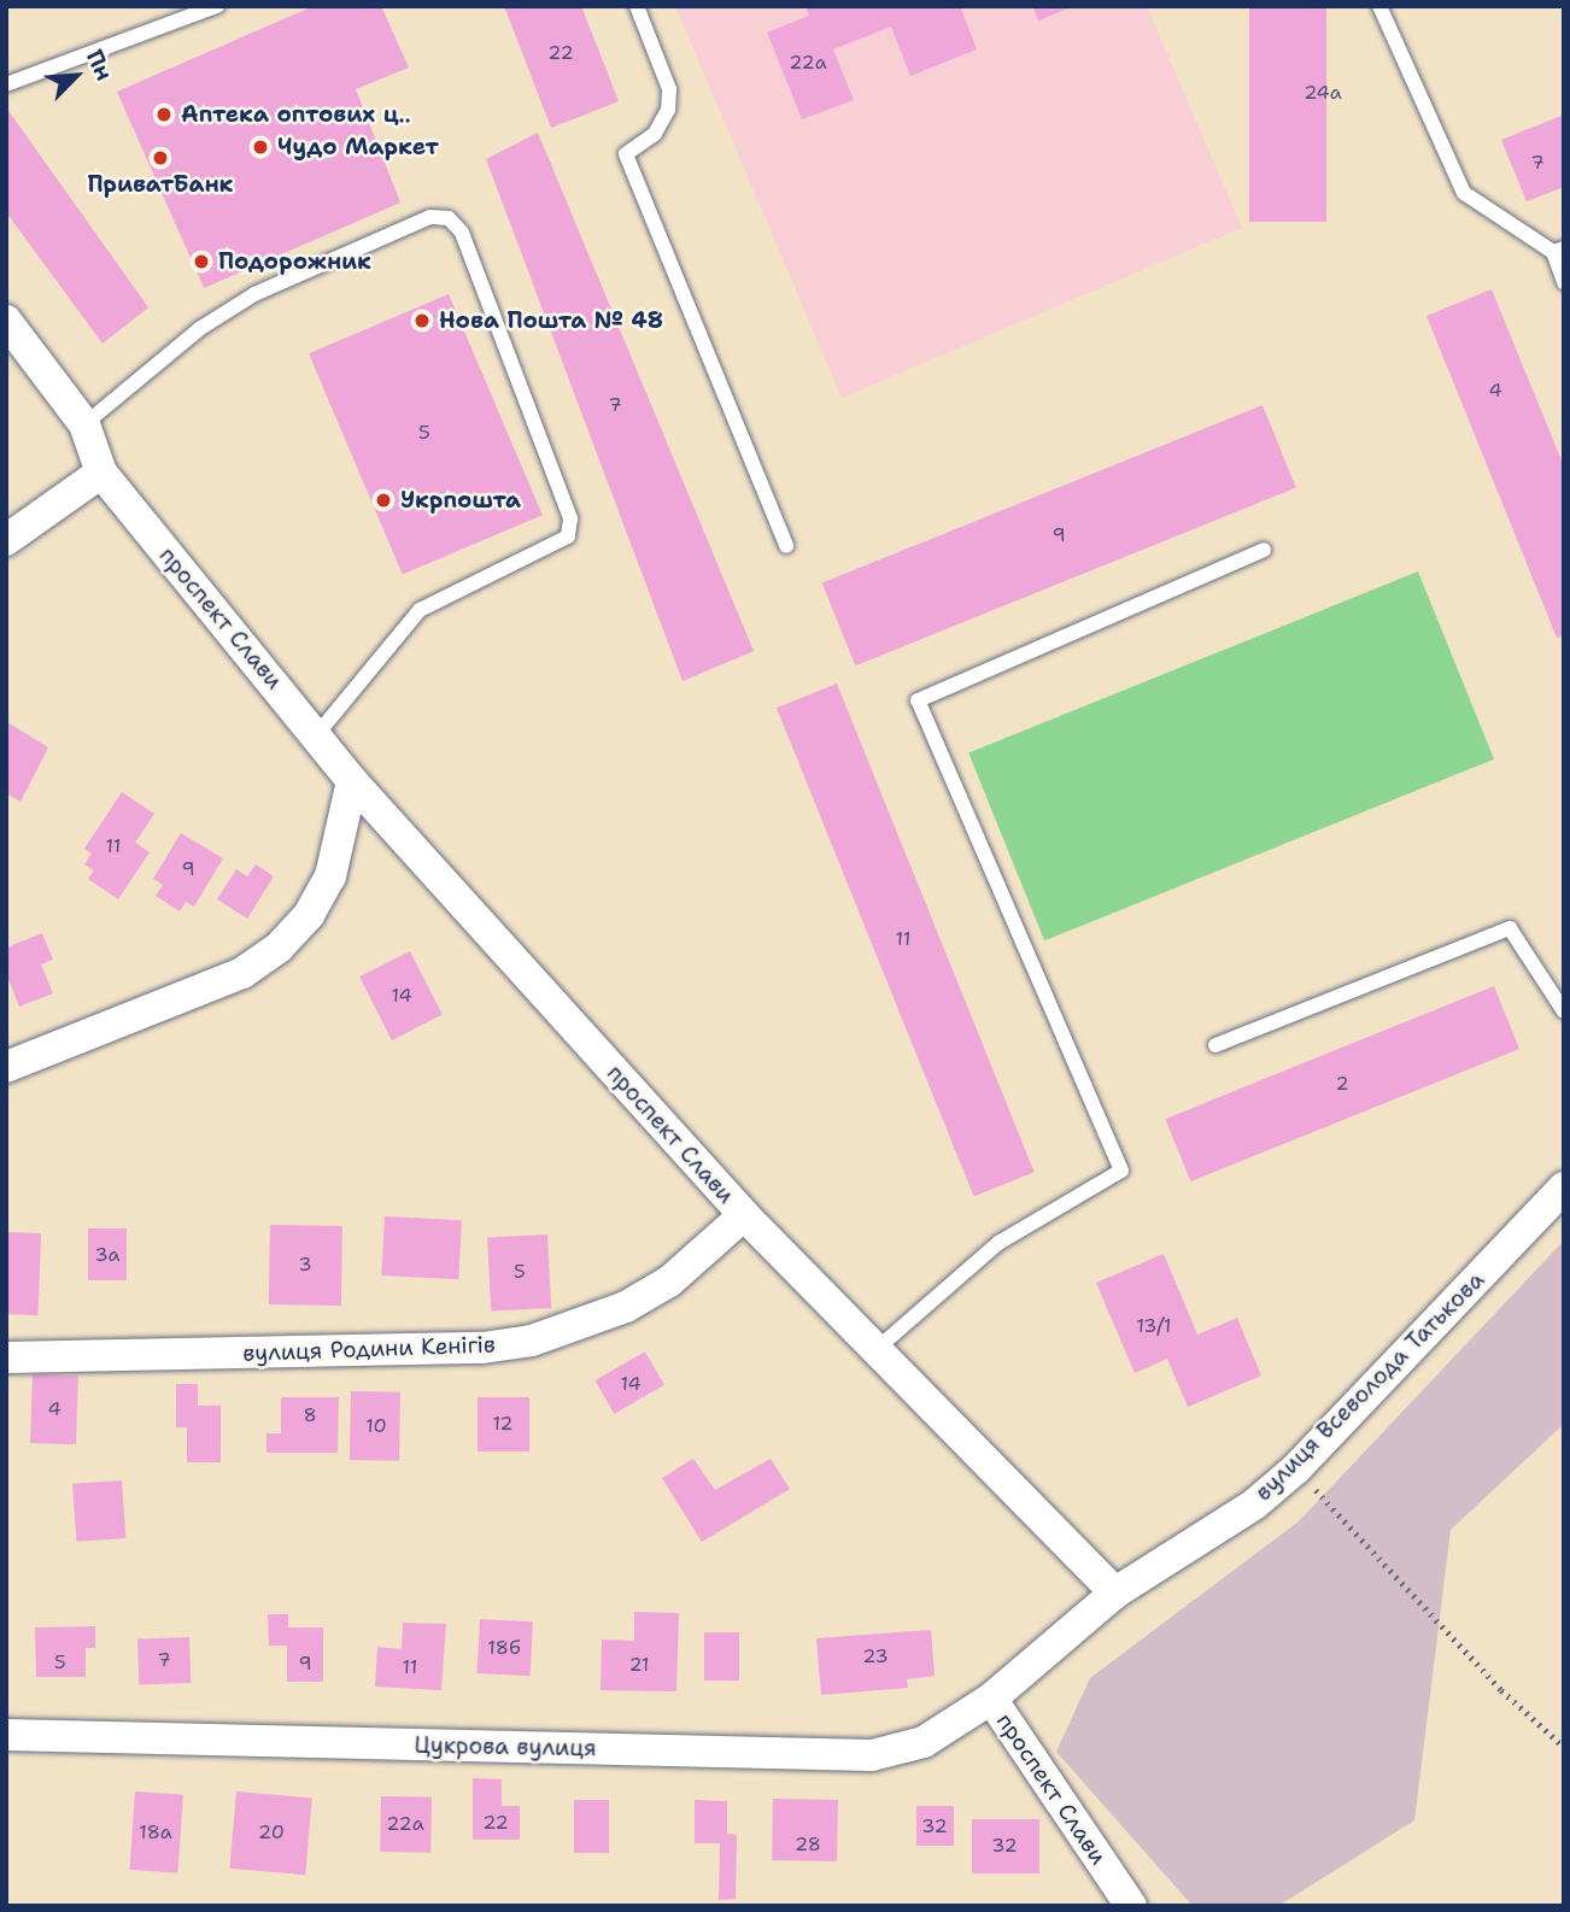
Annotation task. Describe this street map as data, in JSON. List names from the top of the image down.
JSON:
{
  "streets": {
    "street": [
      "проспект Слави",
      "вулиця Родини Кенігів",
      "вулиця Всеволода Татькова",
      "Цукрова вулиця"
    ]
  },
  "crossings": [
    ["проспект Слави", "вулиця Родини Кенігів"],
    ["проспект Слави", "вулиця Всеволода Татькова"],
    ["проспект Слави", "Цукрова вулиця"]
  ],
  "places": [
    "Аптека оптових ц‥",
    "Чудо Маркет",
    "ПриватБанк",
    "Подорожник",
    "Нова Пошта № 48",
    "Укрпошта"
  ],
  "house_numbers": [
    "22",
    "22а",
    "24а",
    "7",
    "4",
    "7",
    "5",
    "9",
    "11",
    "9",
    "11",
    "14",
    "2",
    "3а",
    "3",
    "5",
    "13/1",
    "14",
    "4",
    "8",
    "12",
    "10",
    "18б",
    "23",
    "7",
    "5",
    "9",
    "21",
    "11",
    "22",
    "22а",
    "32",
    "18а",
    "20",
    "28",
    "32"
  ],
  "north": "top right"
}
